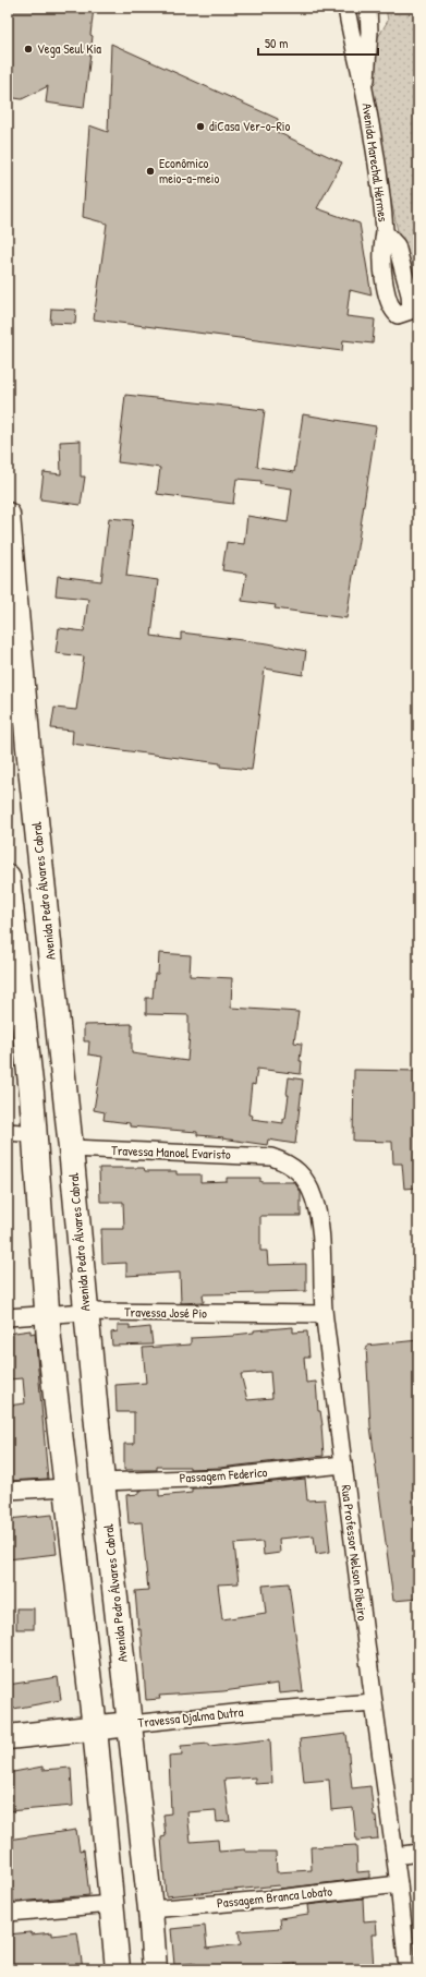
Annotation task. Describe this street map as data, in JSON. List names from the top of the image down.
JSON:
{
  "streets": {
    "main road": ["Avenida Pedro Álvares Cabral", "Travessa Djalma Dutra"],
    "street": [
      "Avenida Marechal Hérmes",
      "Travessa Manoel Evaristo",
      "Travessa José Pio",
      "Passagem Federico",
      "Rua Professor Nelson Ribeiro",
      "Passagem Branca Lobato"
    ]
  },
  "crossings": [
    ["Avenida Pedro Álvares Cabral", "Travessa Manoel Evaristo"],
    ["Avenida Pedro Álvares Cabral", "Travessa José Pio"],
    ["Avenida Pedro Álvares Cabral", "Passagem Federico"],
    ["Avenida Pedro Álvares Cabral", "Travessa Djalma Dutra"],
    ["Avenida Pedro Álvares Cabral", "Passagem Branca Lobato"],
    ["Travessa Manoel Evaristo", "Rua Professor Nelson Ribeiro"],
    ["Travessa José Pio", "Rua Professor Nelson Ribeiro"],
    ["Passagem Federico", "Rua Professor Nelson Ribeiro"],
    ["Rua Professor Nelson Ribeiro", "Travessa Djalma Dutra"],
    ["Rua Professor Nelson Ribeiro", "Passagem Branca Lobato"]
  ],
  "places": ["Vega Seul Kia", "diCasa Ver-o-Rio", "Econômico meio-a-meio"],
  "scale_bar": "50 m"
}
